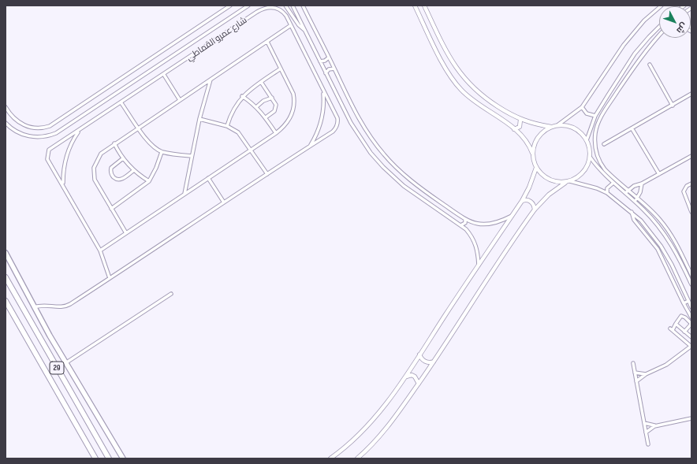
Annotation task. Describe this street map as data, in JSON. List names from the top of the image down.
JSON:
{
  "streets": {
    "highway": ["29"],
    "street": ["شارع عمرو القماطي"]
  },
  "north": "bottom right"
}
